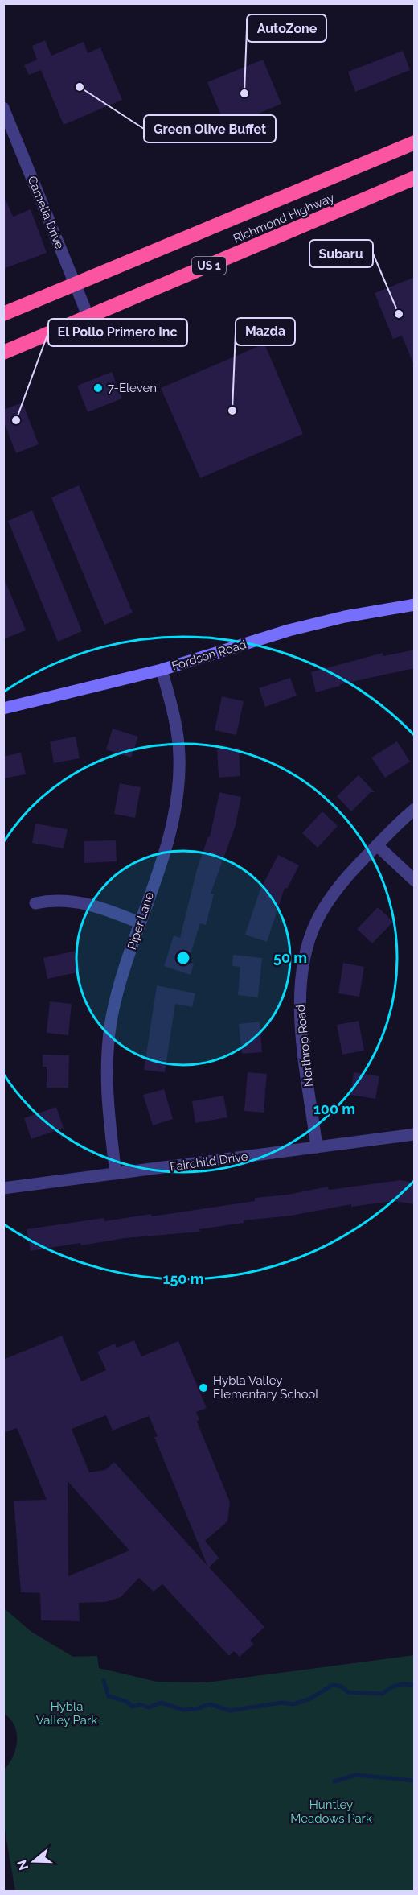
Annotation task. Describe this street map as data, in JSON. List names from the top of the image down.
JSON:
{
  "streets": {
    "highway": ["Richmond Highway", "US 1"],
    "street": [
      "Camelia Drive",
      "Fordson Road",
      "Piper Lane",
      "Northrop Road",
      "Fairchild Drive"
    ]
  },
  "crossings": [
    ["Camelia Drive", "Richmond Highway"],
    ["Fordson Road", "Piper Lane"],
    ["Piper Lane", "Fairchild Drive"],
    ["Northrop Road", "Fairchild Drive"]
  ],
  "parks": ["Hybla Valley Park", "Huntley Meadows Park"],
  "places": [
    "Green Olive Buffet",
    "AutoZone",
    "Subaru",
    "7-Eleven",
    "Mazda",
    "El Pollo Primero Inc",
    "Hybla Valley Elementary School"
  ],
  "north": "left",
  "rings": ["50 m", "100 m", "150 m"]
}
